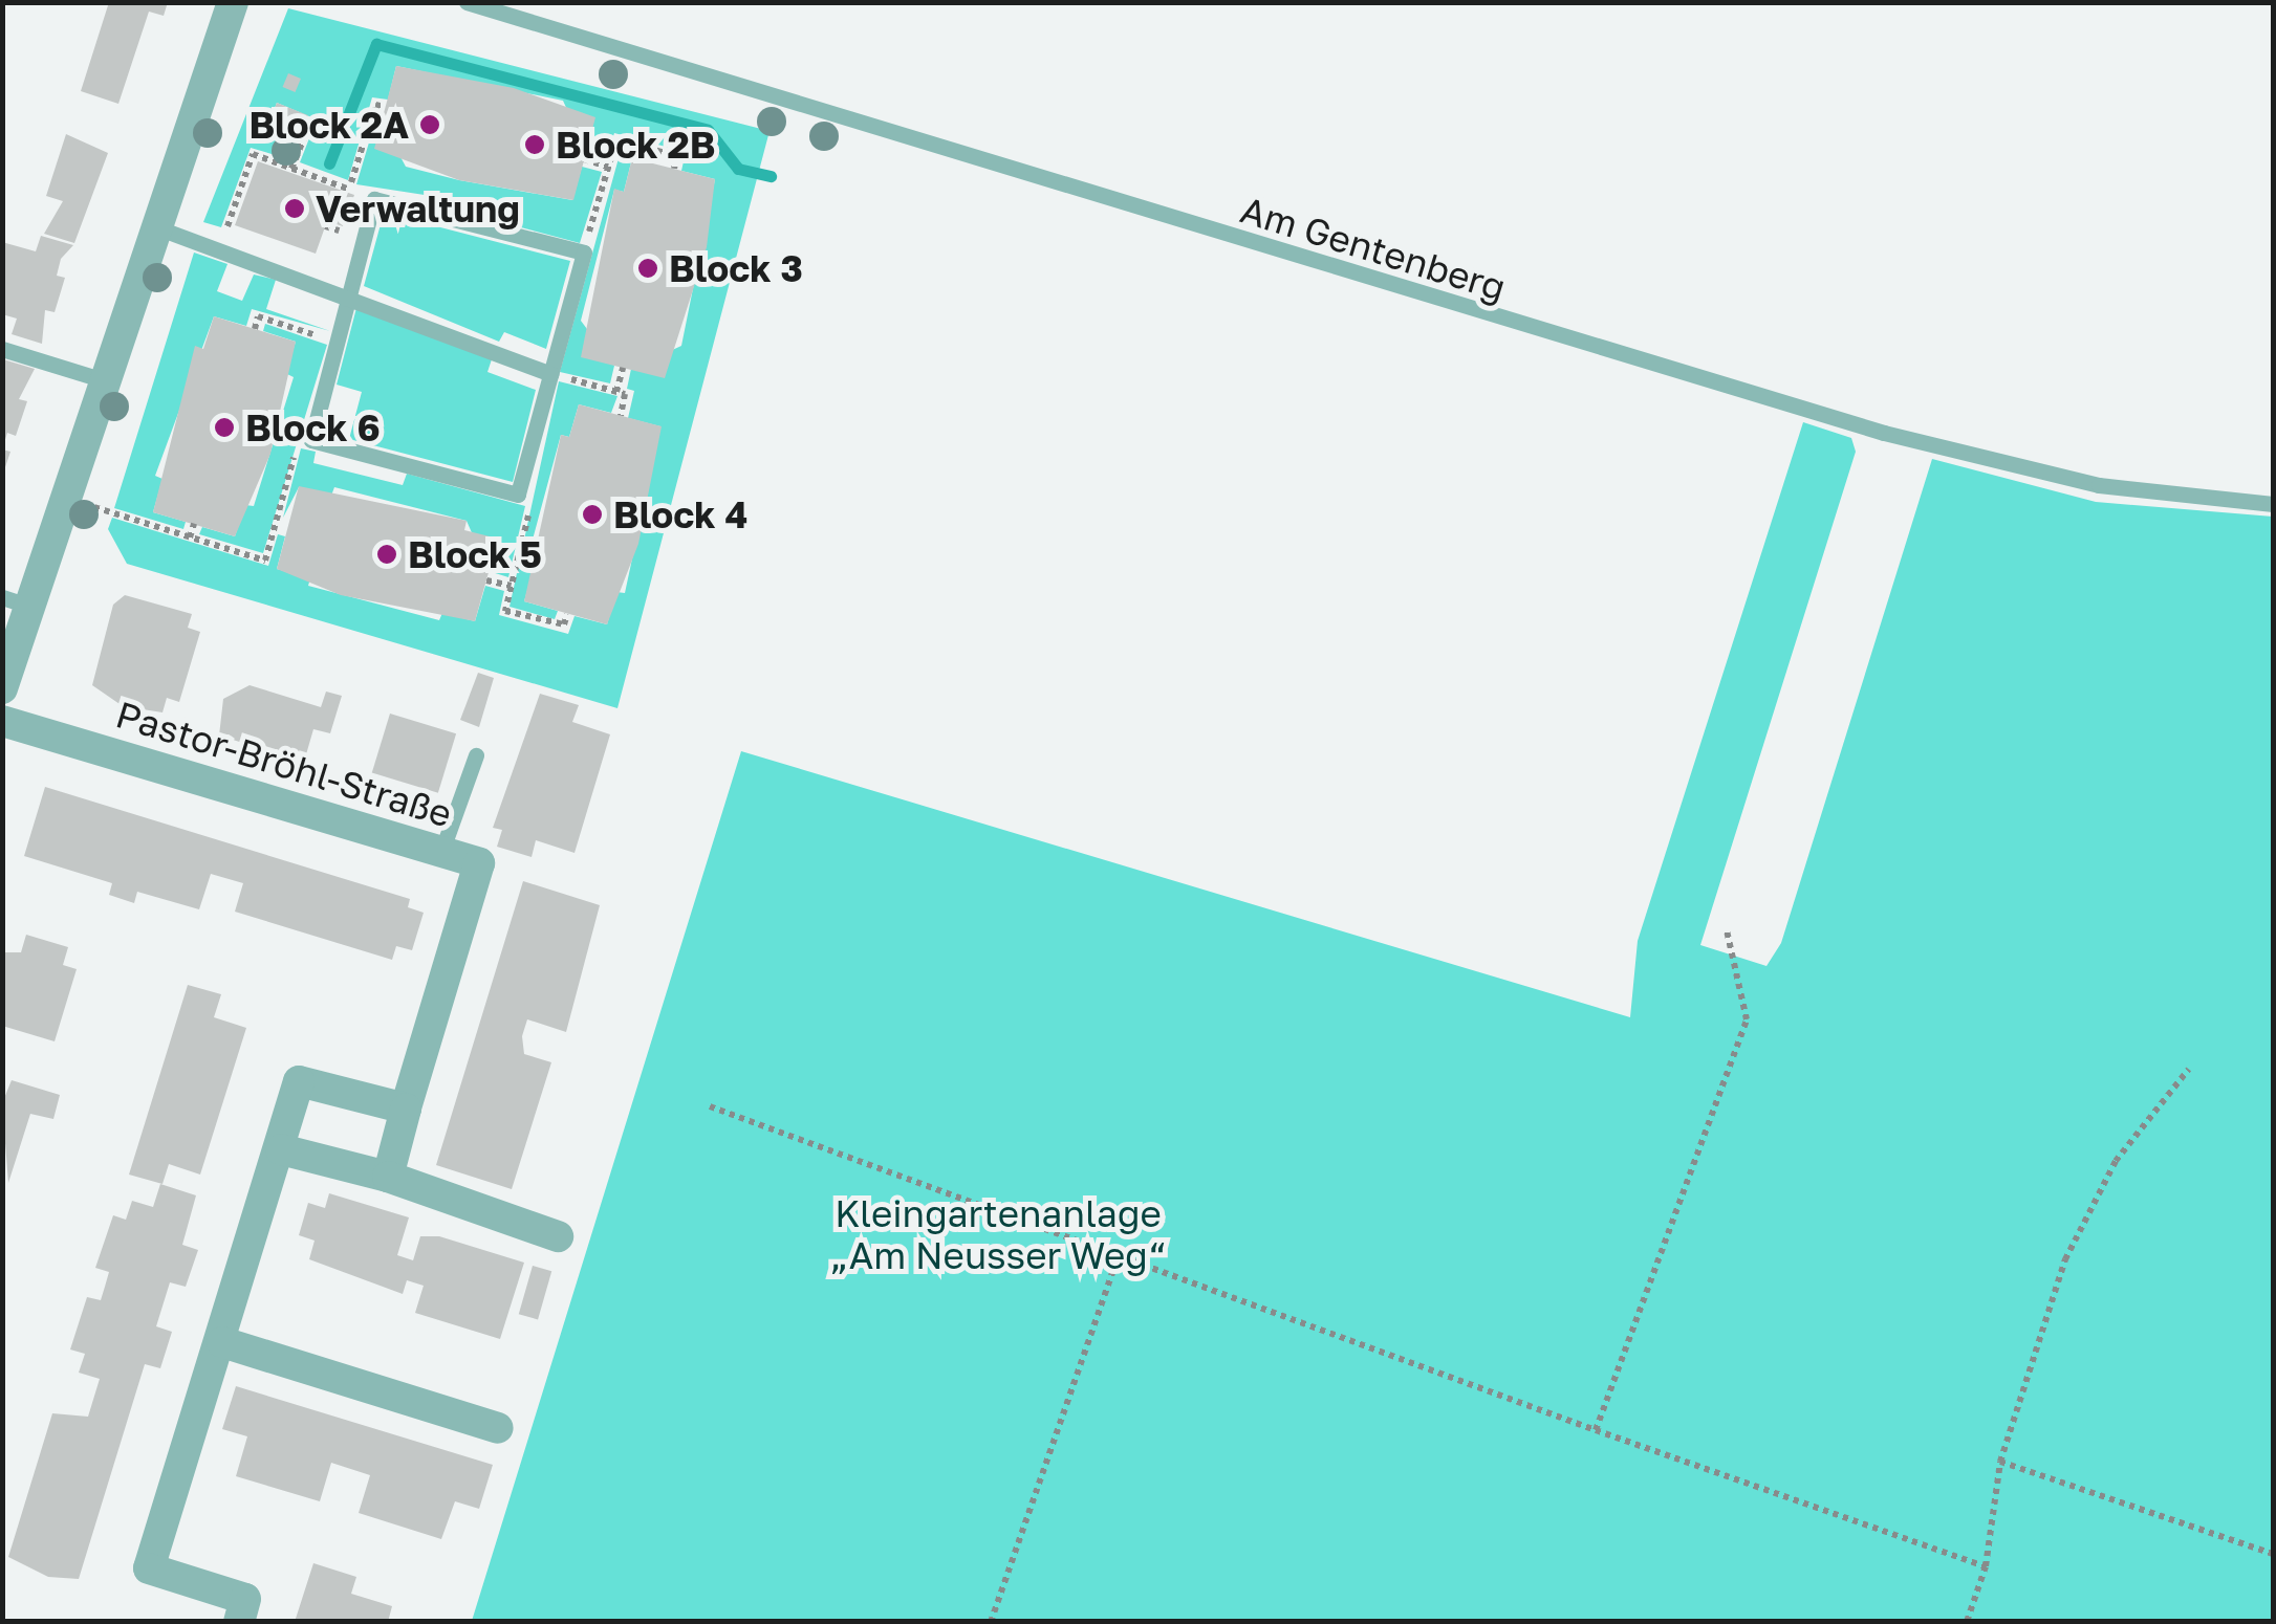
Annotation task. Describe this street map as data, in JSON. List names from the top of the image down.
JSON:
{
  "streets": {
    "street": ["Pastor-Bröhl-Straße"],
    "lane": ["Am Gentenberg"]
  },
  "parks": ["Kleingartenanlage „Am Neusser Weg“"],
  "places": [
    "Block 2A",
    "Block 2B",
    "Verwaltung",
    "Block 3",
    "Block 6",
    "Block 4",
    "Block 5"
  ]
}
